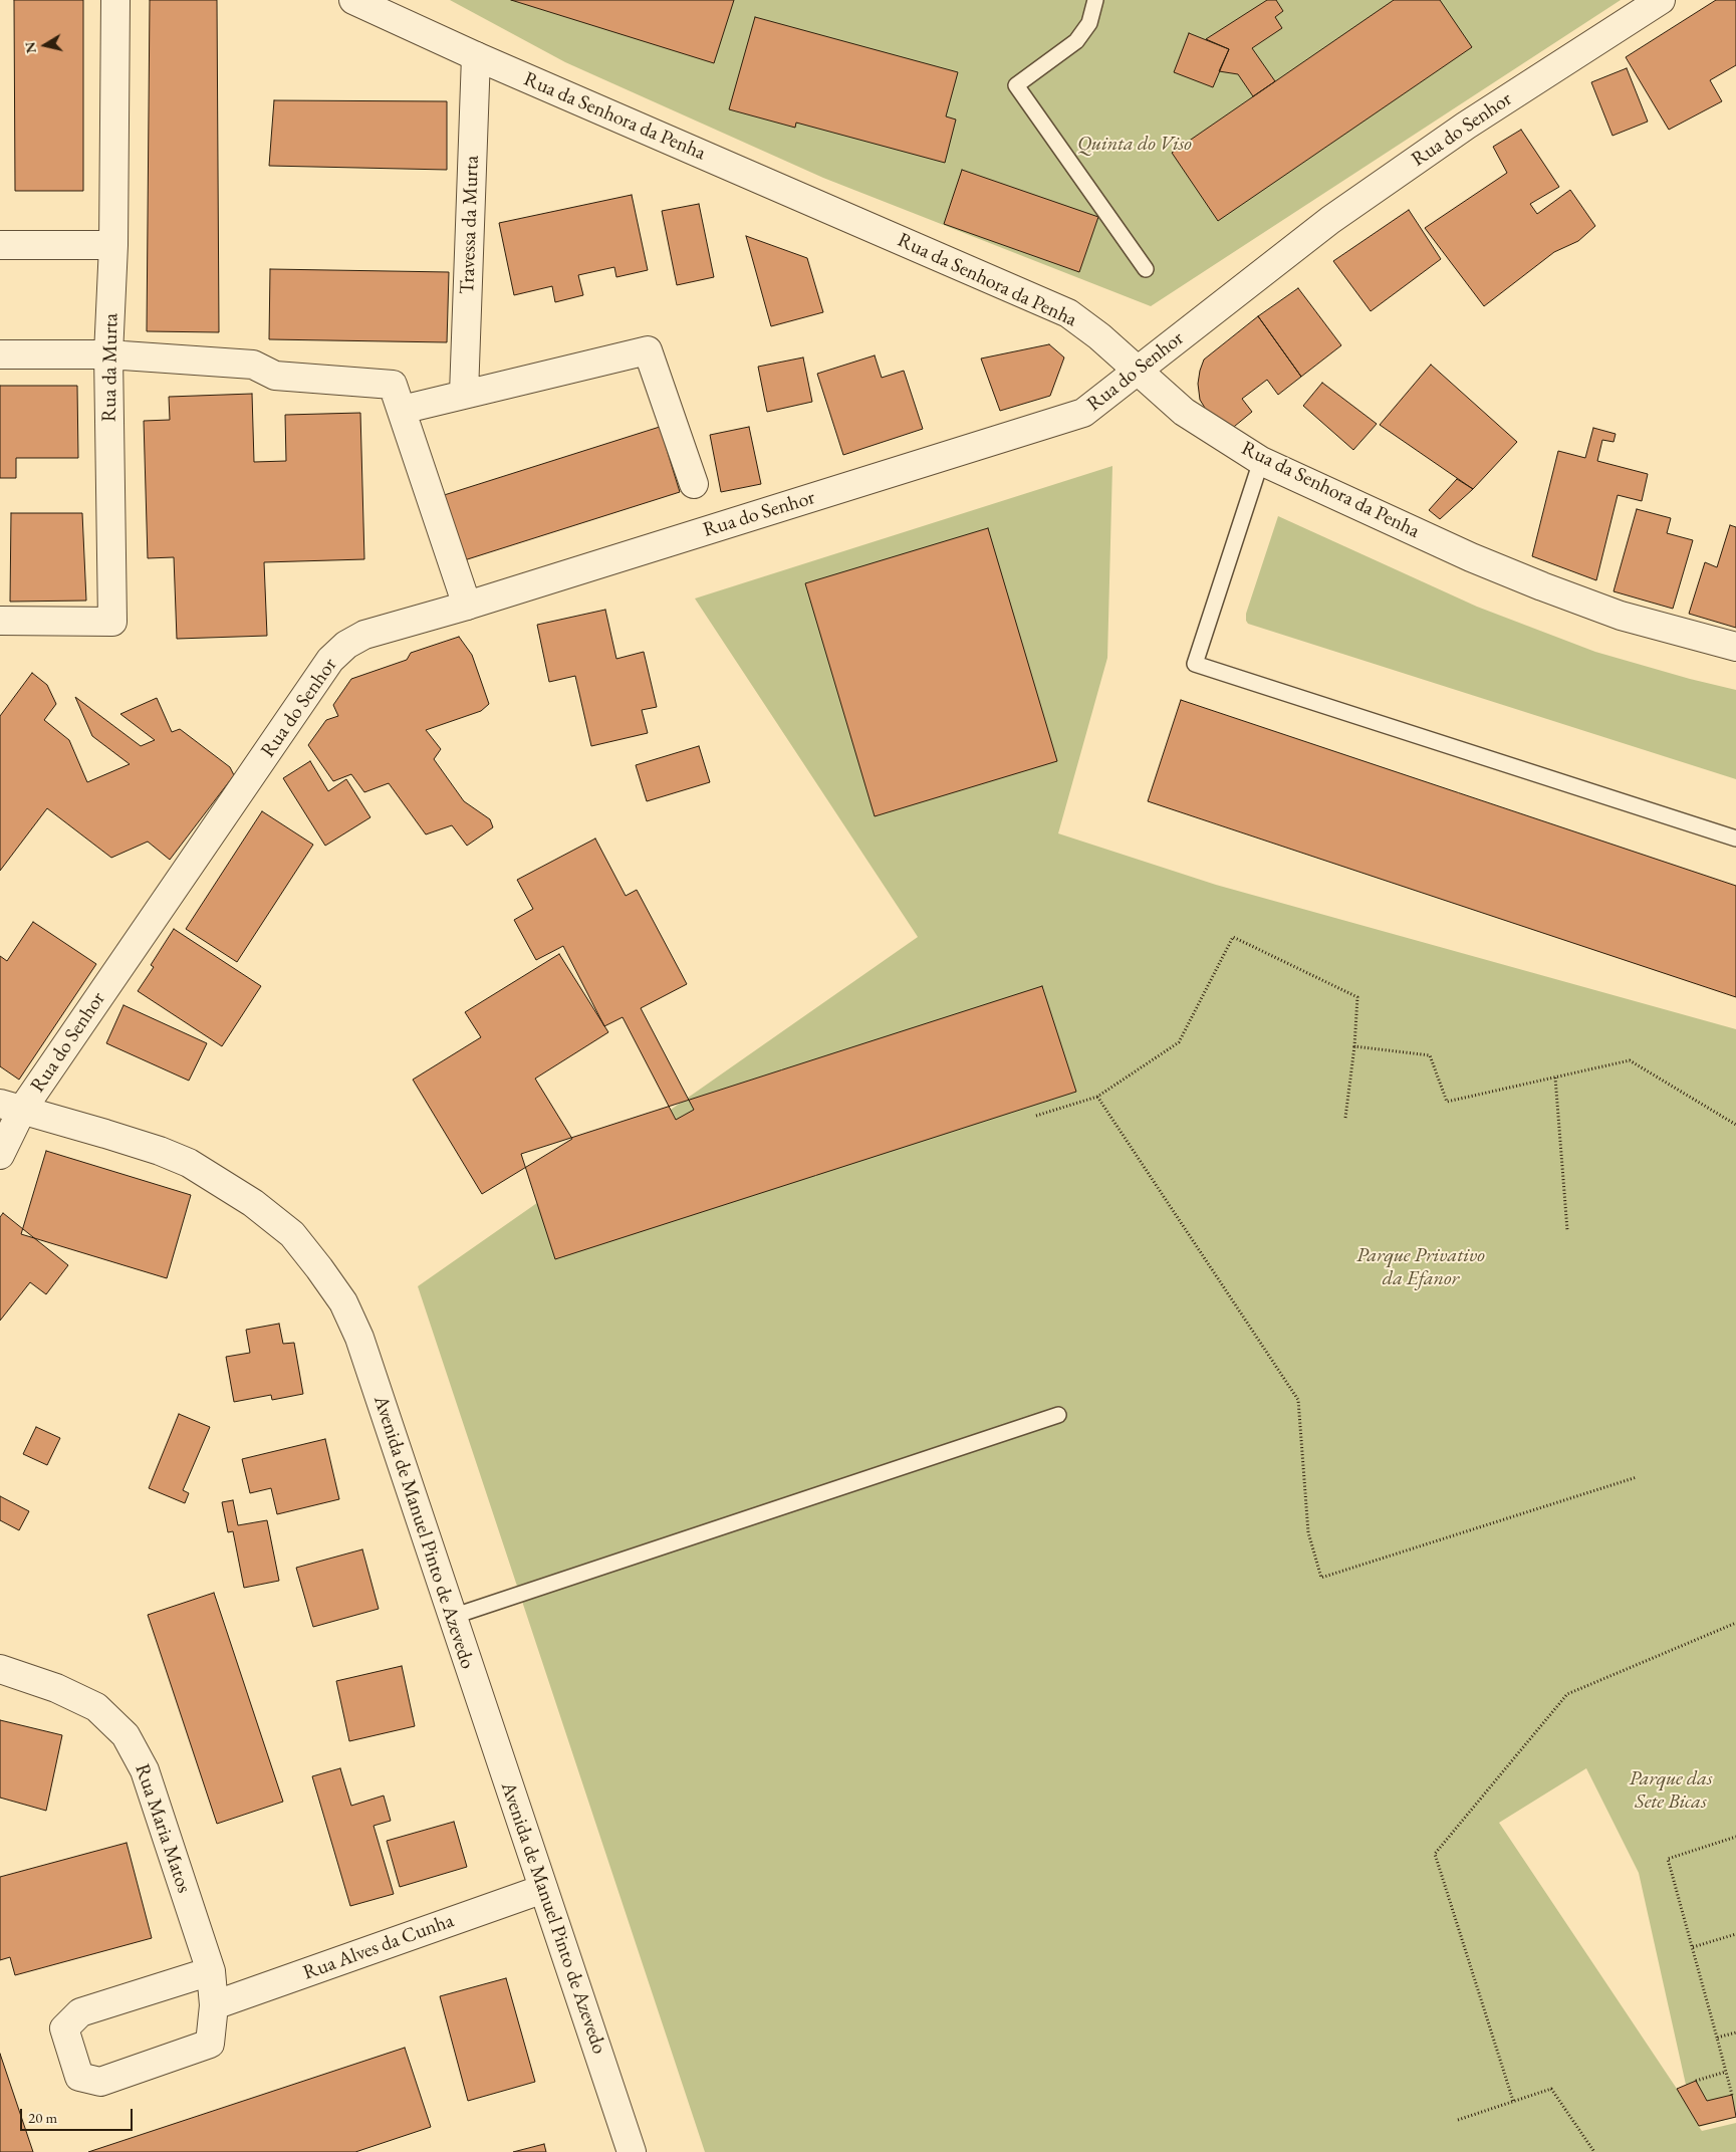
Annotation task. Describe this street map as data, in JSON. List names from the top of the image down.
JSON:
{
  "streets": {
    "street": [
      "Rua da Senhora da Penha",
      "Rua do Senhor",
      "Travessa da Murta",
      "Rua da Murta",
      "Avenida de Manuel Pinto de Azevedo",
      "Rua Maria Matos",
      "Rua Alves da Cunha"
    ]
  },
  "crossings": [
    ["Rua da Senhora da Penha", "Rua do Senhor"],
    ["Rua da Senhora da Penha", "Travessa da Murta"],
    ["Rua do Senhor", "Avenida de Manuel Pinto de Azevedo"],
    ["Avenida de Manuel Pinto de Azevedo", "Rua Alves da Cunha"],
    ["Rua Maria Matos", "Rua Alves da Cunha"]
  ],
  "parks": ["Quinta do Viso", "Parque Privativo da Efanor", "Parque das Sete Bicas"],
  "scale_bar": "20 m",
  "north": "left"
}
